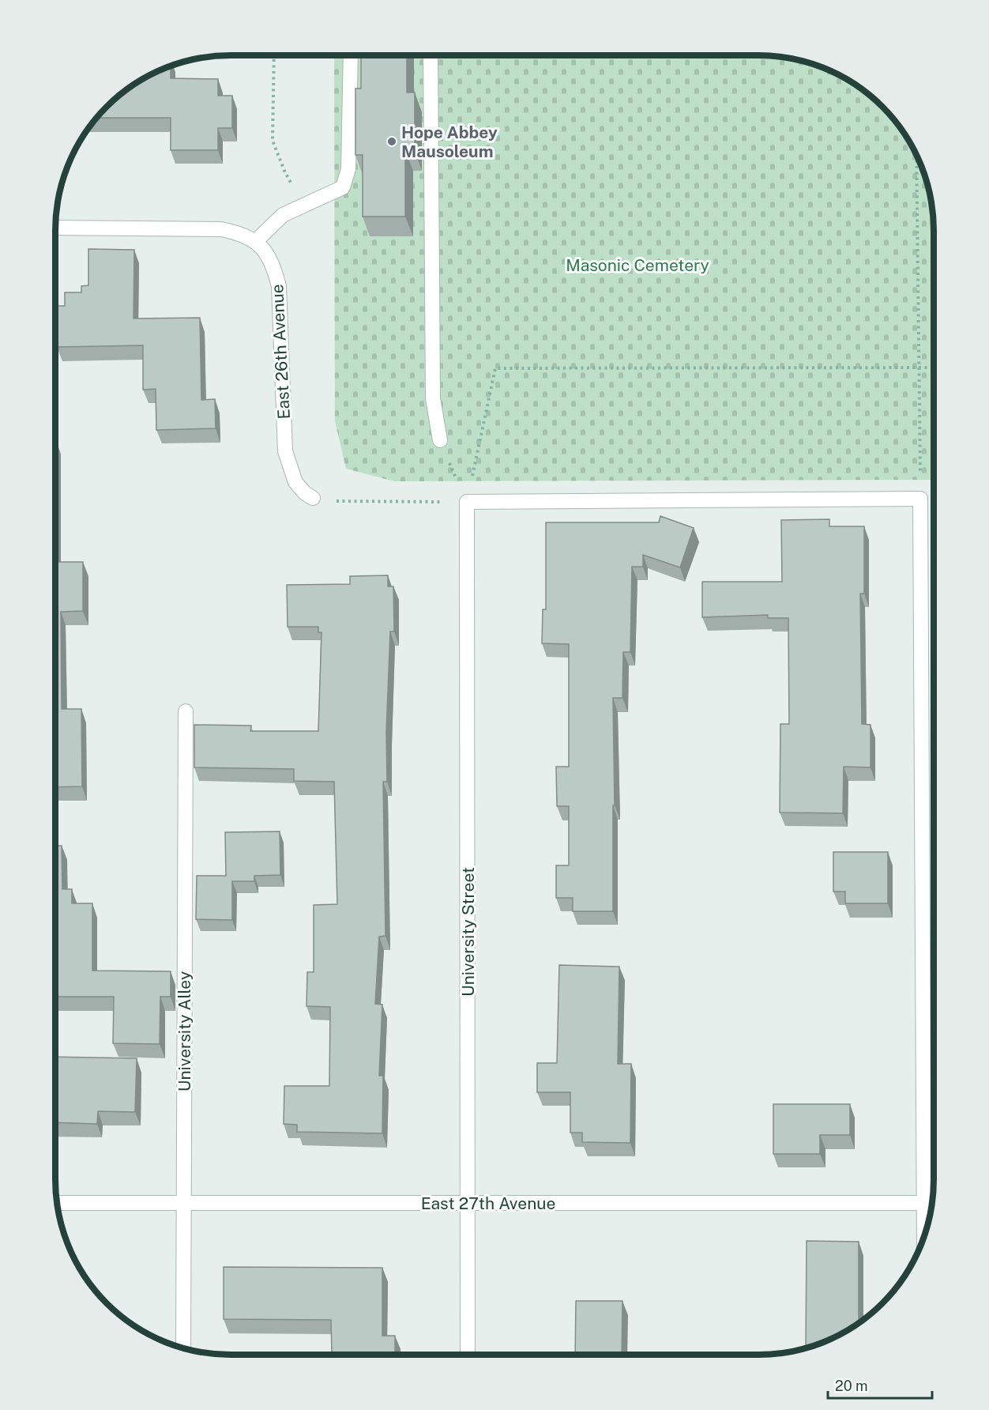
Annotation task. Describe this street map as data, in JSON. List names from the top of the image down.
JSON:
{
  "streets": {
    "street": [
      "East 26th Avenue",
      "University Street",
      "University Alley",
      "East 27th Avenue"
    ]
  },
  "crossings": [
    ["University Street", "East 27th Avenue"],
    ["University Alley", "East 27th Avenue"]
  ],
  "parks": ["Masonic Cemetery"],
  "places": ["Hope Abbey Mausoleum"],
  "scale_bar": "20 m"
}
